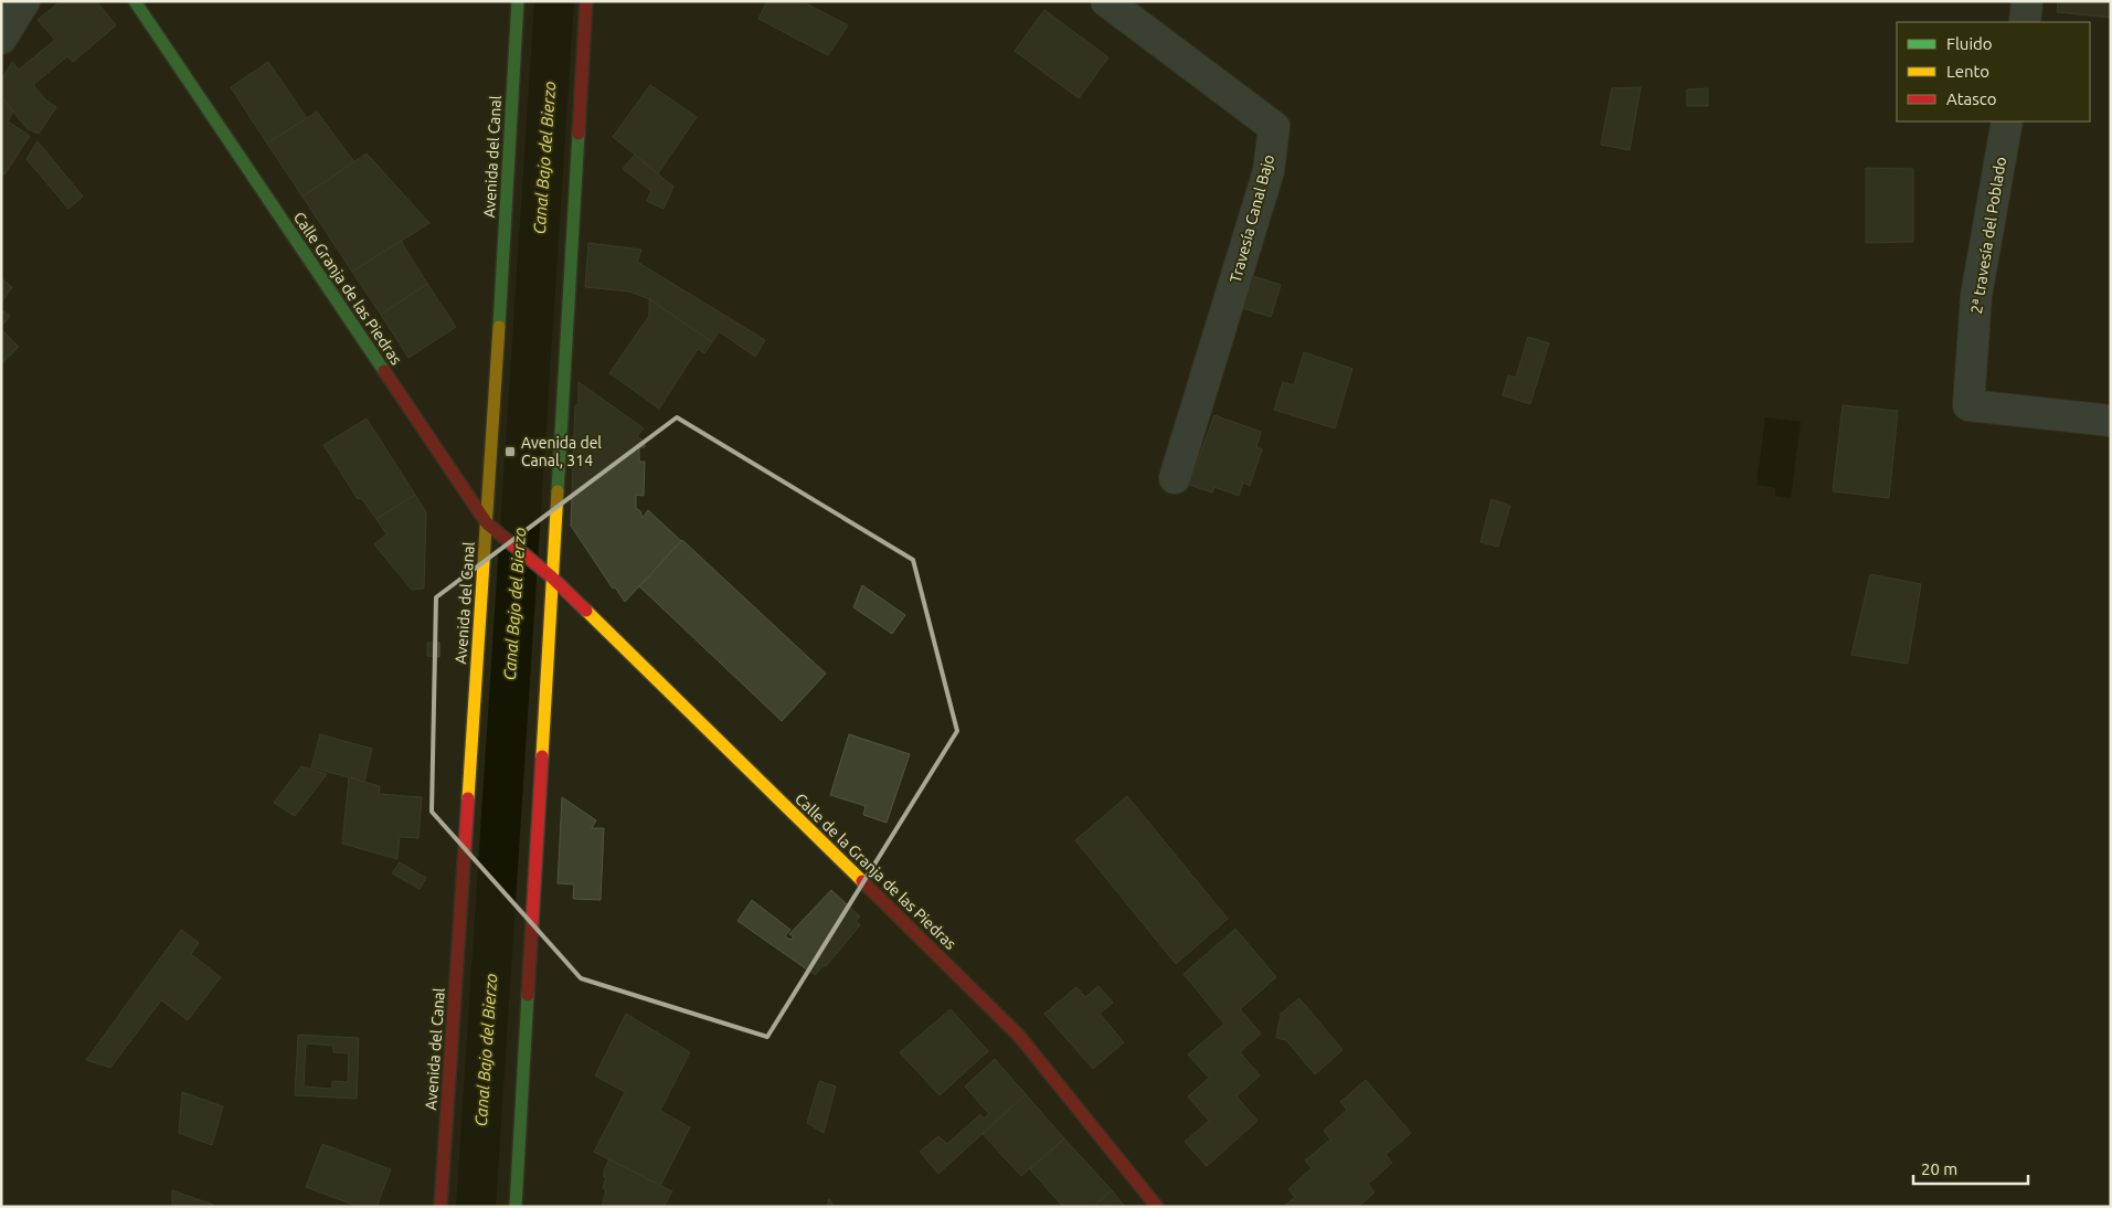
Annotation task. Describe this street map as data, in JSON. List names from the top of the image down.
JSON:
{
  "streets": {
    "street": [
      "Avenida del Canal",
      "Travesía Canal Bajo",
      "2ª travesía del Poblado",
      "Calle Granja de las Piedras",
      "Calle de la Granja de las Piedras"
    ]
  },
  "crossings": [
    ["Avenida del Canal", "Calle Granja de las Piedras"],
    ["Calle Granja de las Piedras", "Calle de la Granja de las Piedras"]
  ],
  "water": ["Canal Bajo del Bierzo"],
  "places": {
    "transit": ["Avenida del Canal, 314"]
  },
  "legend": ["Fluido", "Lento", "Atasco"],
  "scale_bar": "20 m"
}
